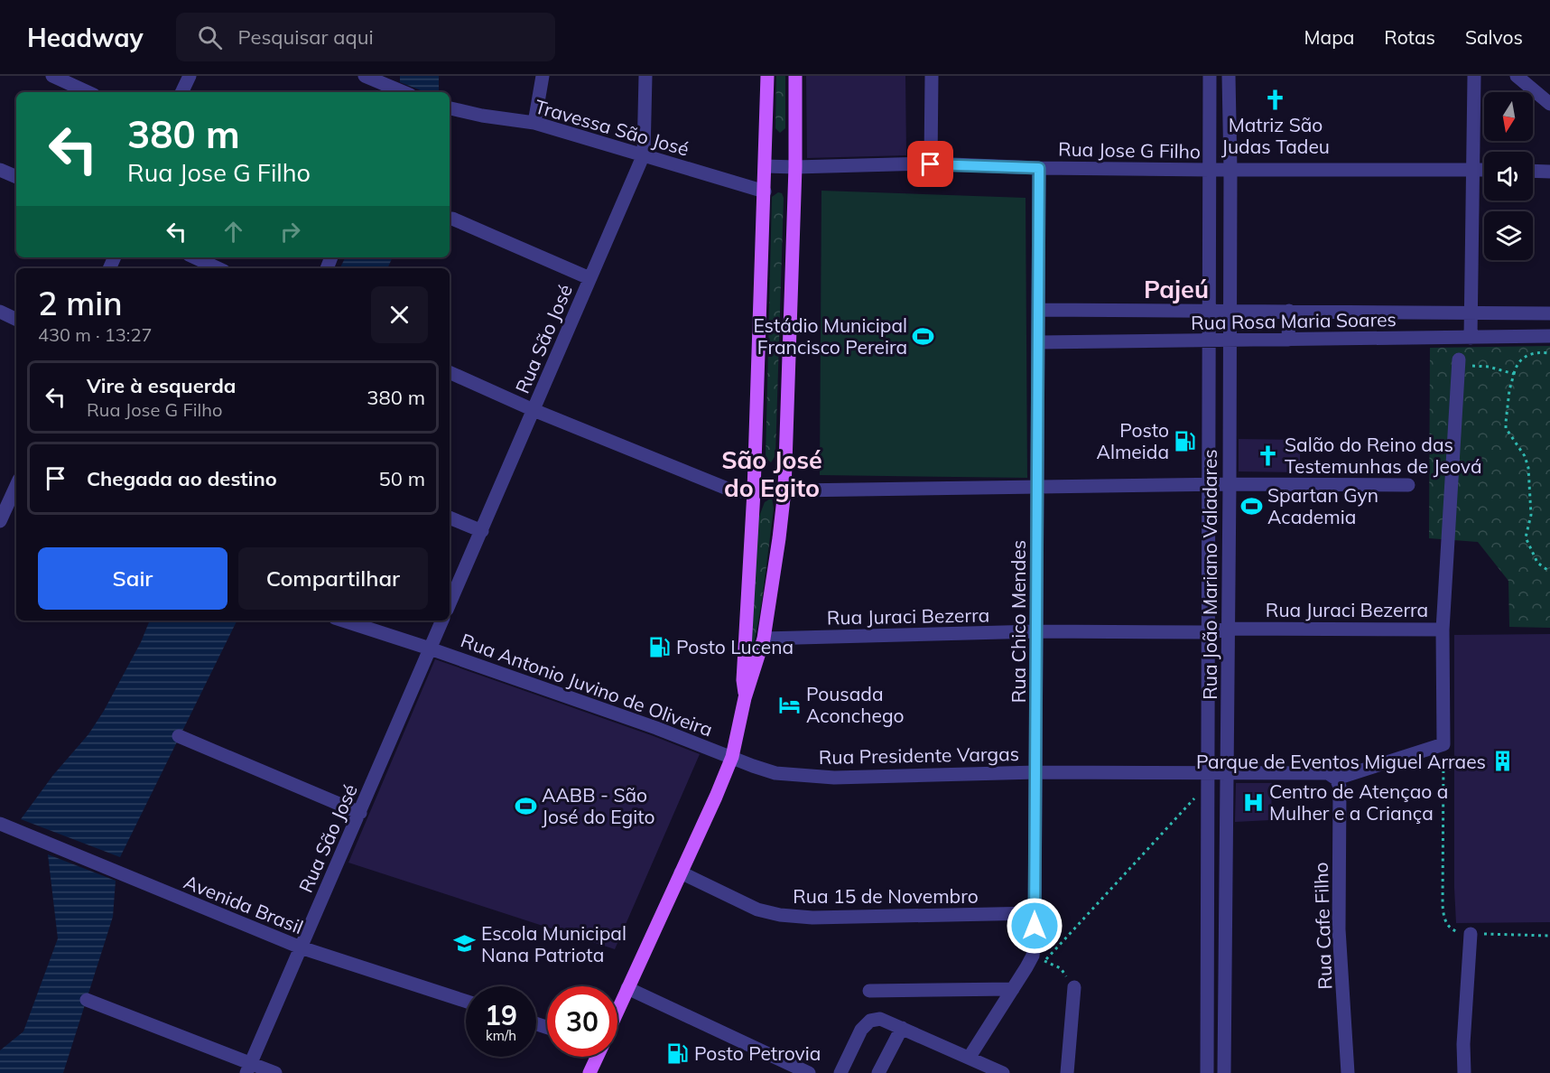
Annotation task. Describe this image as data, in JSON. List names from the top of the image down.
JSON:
{
  "streets": {
    "street": [
      "Travessa São José",
      "Rua Jose G Filho",
      "Rua Rosa Maria Soares",
      "Rua São José",
      "Rua João Mariano Valadares",
      "Rua Juraci Bezerra",
      "Rua Chico Mendes",
      "Rua Antonio Juvino de Oliveira",
      "Rua Presidente Vargas",
      "Rua 15 de Novembro",
      "Avenida Brasil",
      "Rua Cafe Filho"
    ]
  },
  "crossings": [
    ["Travessa São José", "Rua São José"],
    ["Rua Jose G Filho", "Rua João Mariano Valadares"],
    ["Rua Jose G Filho", "Rua Chico Mendes"],
    ["Rua Rosa Maria Soares", "Rua João Mariano Valadares"],
    ["Rua Rosa Maria Soares", "Rua Chico Mendes"],
    ["Rua São José", "Rua Antonio Juvino de Oliveira"],
    ["Rua São José", "Avenida Brasil"],
    ["Rua João Mariano Valadares", "Rua Juraci Bezerra"],
    ["Rua João Mariano Valadares", "Rua Presidente Vargas"],
    ["Rua Juraci Bezerra", "Rua Chico Mendes"],
    ["Rua Chico Mendes", "Rua Presidente Vargas"],
    ["Rua Chico Mendes", "Rua 15 de Novembro"],
    ["Rua Antonio Juvino de Oliveira", "Rua Presidente Vargas"],
    ["Rua Presidente Vargas", "Rua Cafe Filho"]
  ],
  "districts": ["Pajeú", "São José do Egito"],
  "places": {
    "church": ["Matriz São Judas Tadeu", "Salão do Reino das Testemunhas de Jeová"],
    "sports": ["Estádio Municipal Francisco Pereira", "Spartan Gyn Academia", "AABB - São José do Egito"],
    "fuel station": ["Posto Almeida", "Posto Lucena", "Posto Petrovia"],
    "hotel": ["Pousada Aconchego"],
    "building": ["Parque de Eventos Miguel Arraes"],
    "hospital": ["Centro de Atençao a Mulher e a Criança"],
    "school or university": ["Escola Municipal Nana Patriota"]
  },
  "north": "bottom",
  "page": {
    "header": "Headway",
    "search": "Pesquisar aqui",
    "nav": ["Mapa", "Rotas", "Salvos"],
    "turn": ["380 m", "Rua Jose G Filho"],
    "heading": ["2 min", "430 m · 13:27"],
    "list": [
      {
        "name": "Vire à esquerda",
        "note": "Rua Jose G Filho",
        "value": "380 m"
      },
      {
        "name": "Chegada ao destino",
        "value": "50 m"
      }
    ],
    "buttons": ["Sair", "Compartilhar"],
    "speed": "19 km/h",
    "limit": "30"
  }
}
